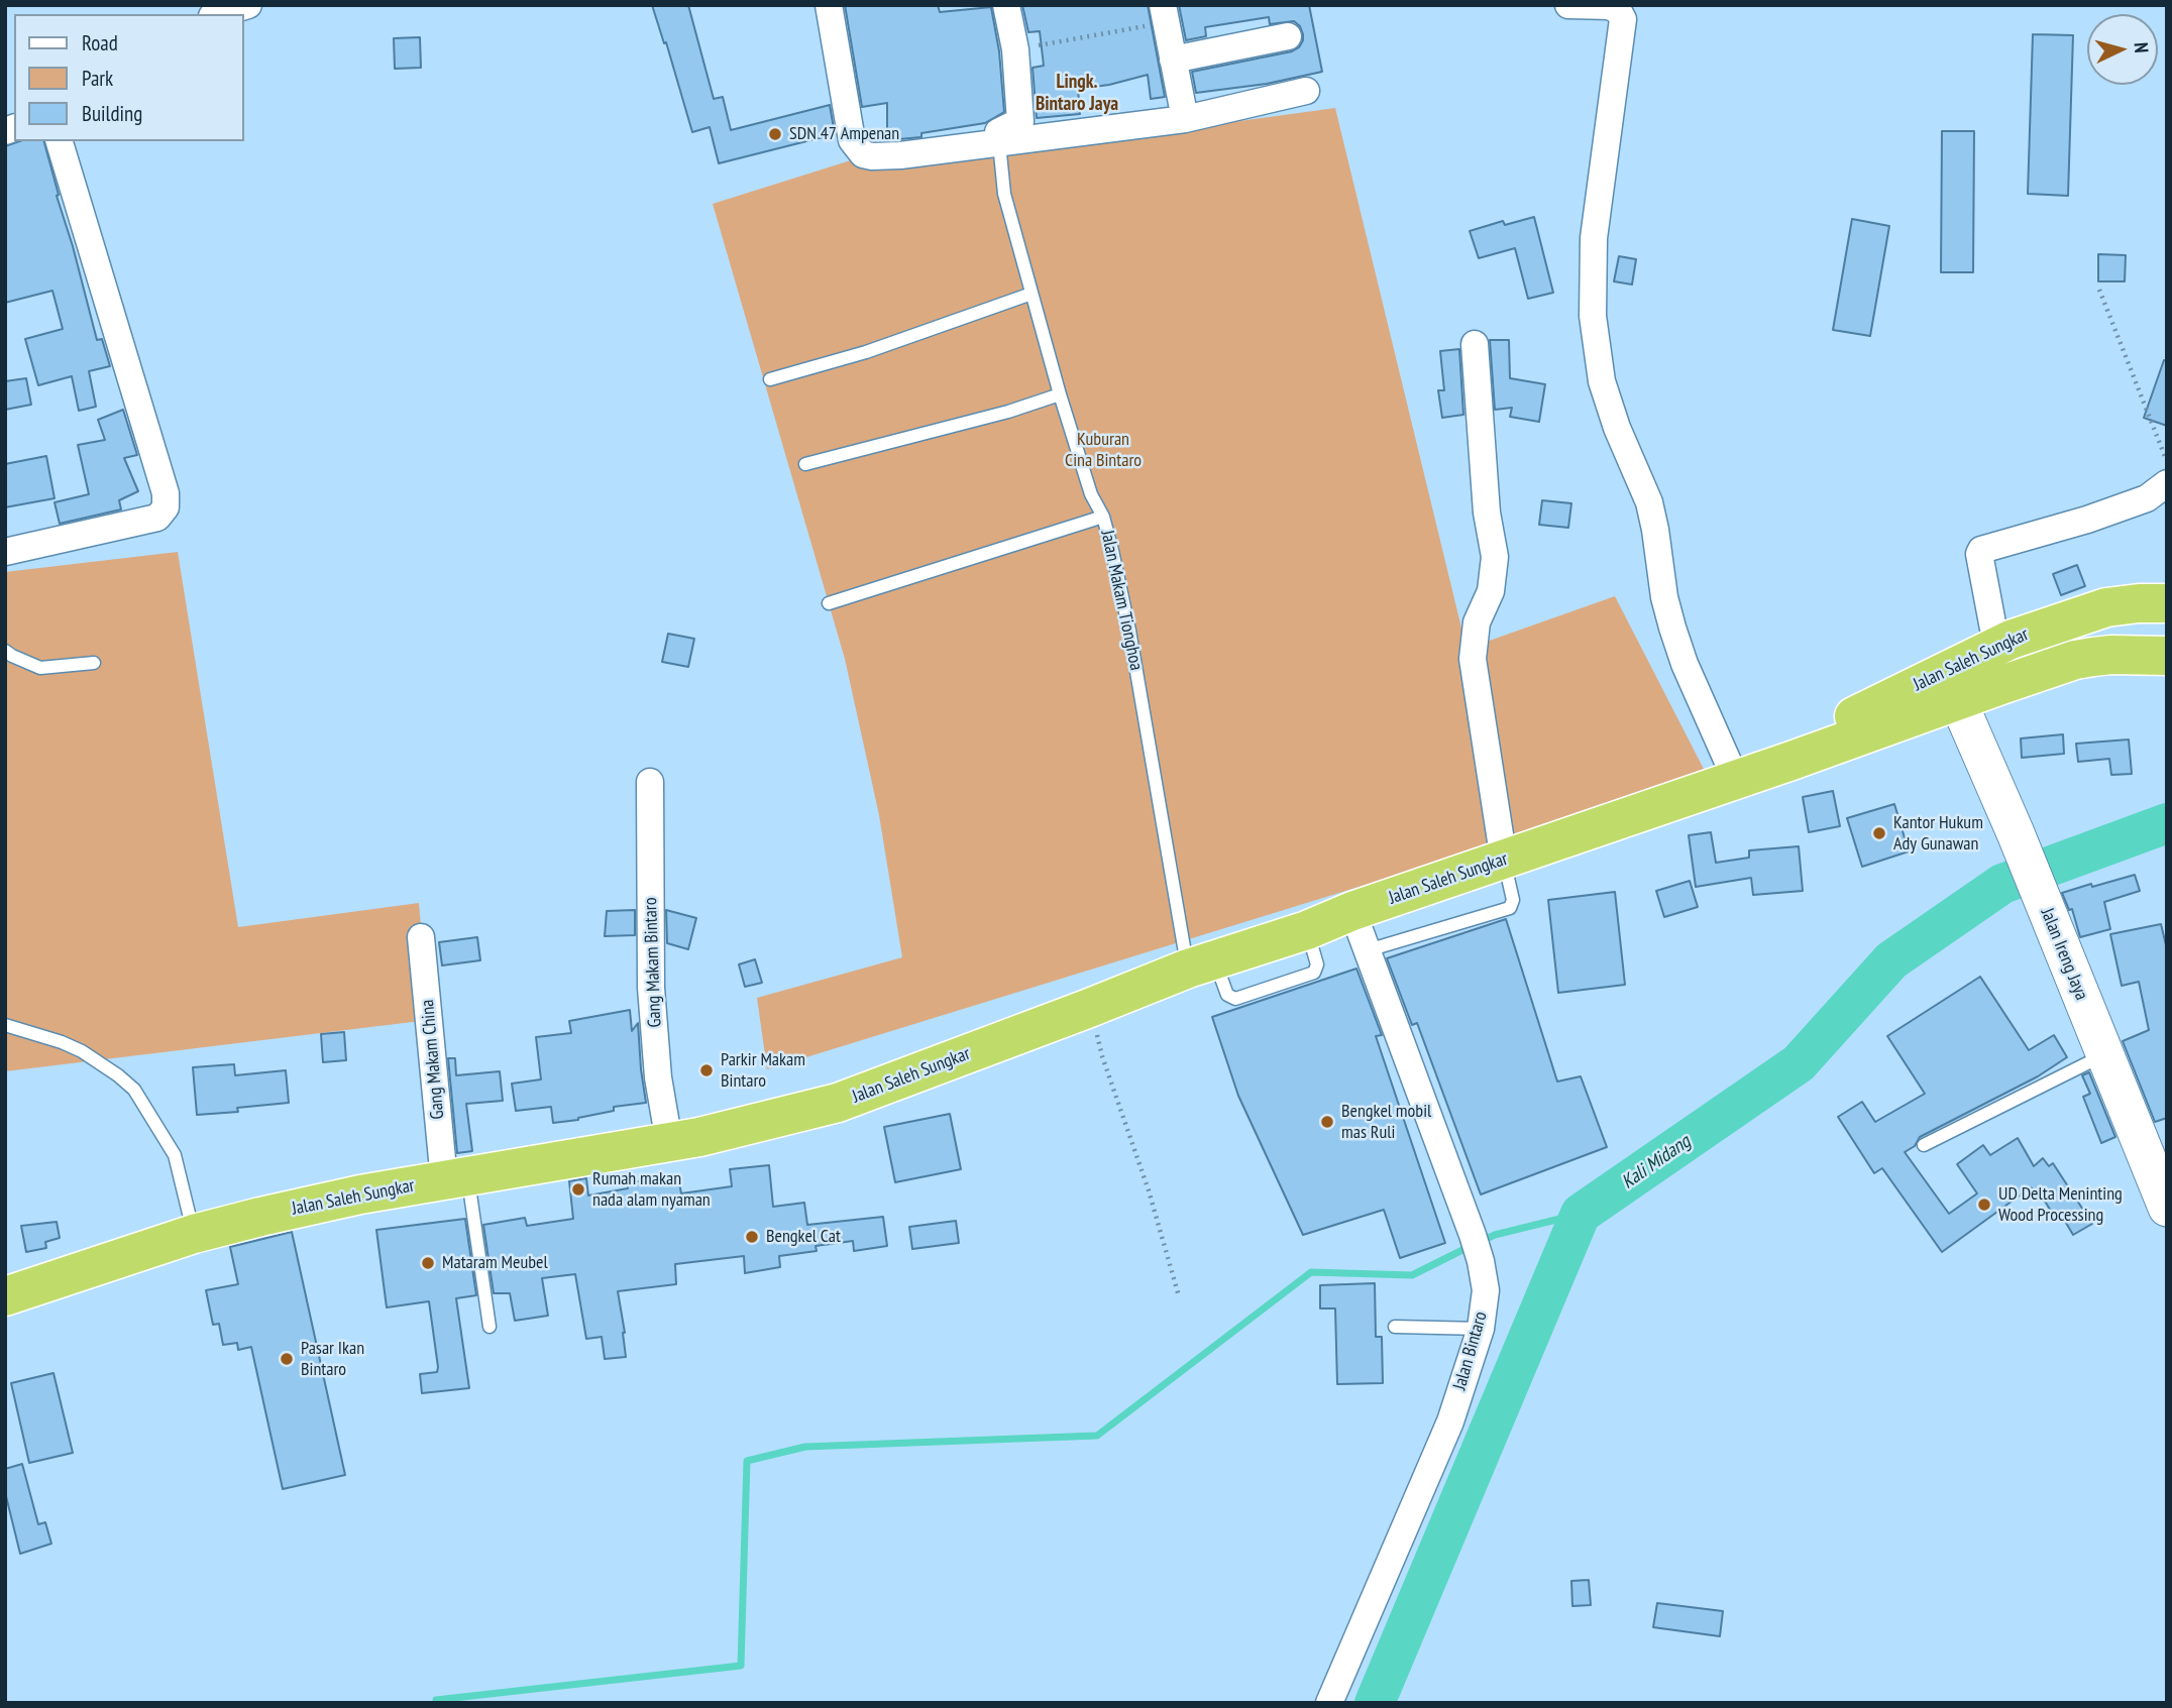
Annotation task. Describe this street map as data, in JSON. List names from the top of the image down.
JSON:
{
  "streets": {
    "highway": ["Jalan Saleh Sungkar"],
    "street": [
      "Jalan Ireng Jaya",
      "Gang Makam Bintaro",
      "Gang Makam China",
      "Jalan Bintaro"
    ],
    "lane": ["Jalan Makam Tionghoa"]
  },
  "crossings": [
    ["Jalan Makam Tionghoa", "Jalan Saleh Sungkar"],
    ["Jalan Saleh Sungkar", "Jalan Ireng Jaya"],
    ["Jalan Saleh Sungkar", "Gang Makam Bintaro"],
    ["Jalan Saleh Sungkar", "Gang Makam China"],
    ["Jalan Saleh Sungkar", "Jalan Bintaro"]
  ],
  "districts": ["Lingk. Bintaro Jaya"],
  "water": ["Kali Midang"],
  "parks": ["Kuburan Cina Bintaro"],
  "places": [
    "SDN 47 Ampenan",
    "Kantor Hukum Ady Gunawan",
    "Parkir Makam Bintaro",
    "Bengkel mobil mas Ruli",
    "Rumah makan nada alam nyaman",
    "UD Delta Meninting Wood Processing",
    "Bengkel Cat",
    "Mataram Meubel",
    "Pasar Ikan Bintaro"
  ],
  "legend": ["Road", "Park", "Building"],
  "north": "right"
}
